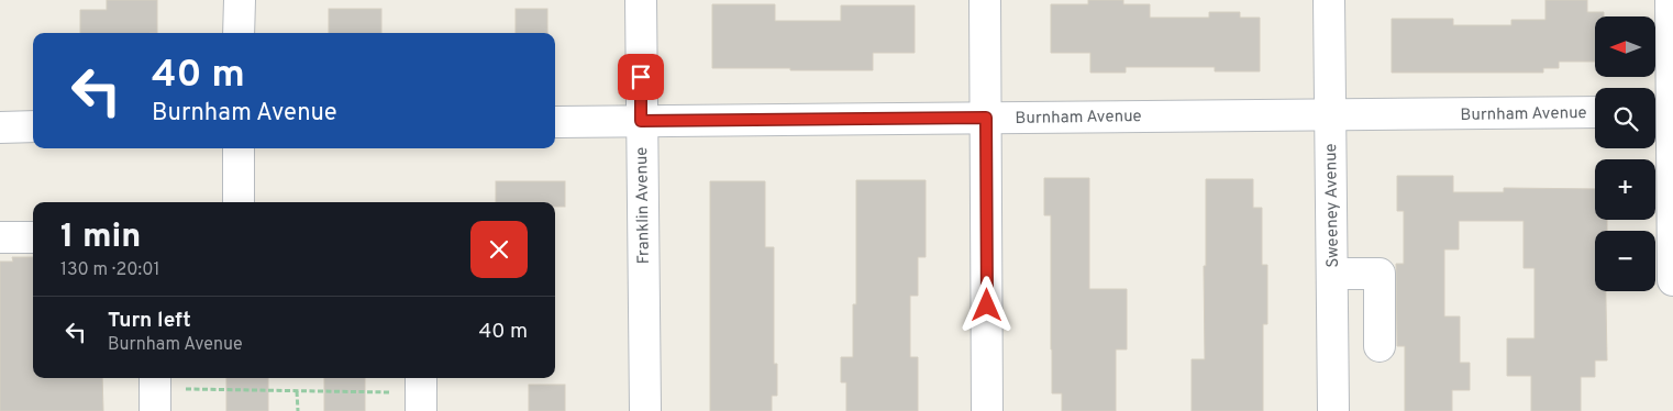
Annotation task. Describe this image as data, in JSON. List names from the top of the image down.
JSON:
{
  "streets": {
    "street": ["Burnham Avenue", "Franklin Avenue", "Sweeney Avenue"]
  },
  "crossings": [
    ["Burnham Avenue", "Franklin Avenue"],
    ["Burnham Avenue", "Sweeney Avenue"]
  ],
  "north": "left",
  "page": {
    "map_buttons": ["+", "−"],
    "turn": ["40 m", "Burnham Avenue"],
    "heading": ["1 min", "130 m · 20:01"],
    "list": [
      {
        "name": "Turn left",
        "note": "Burnham Avenue",
        "value": "40 m"
      }
    ]
  }
}
